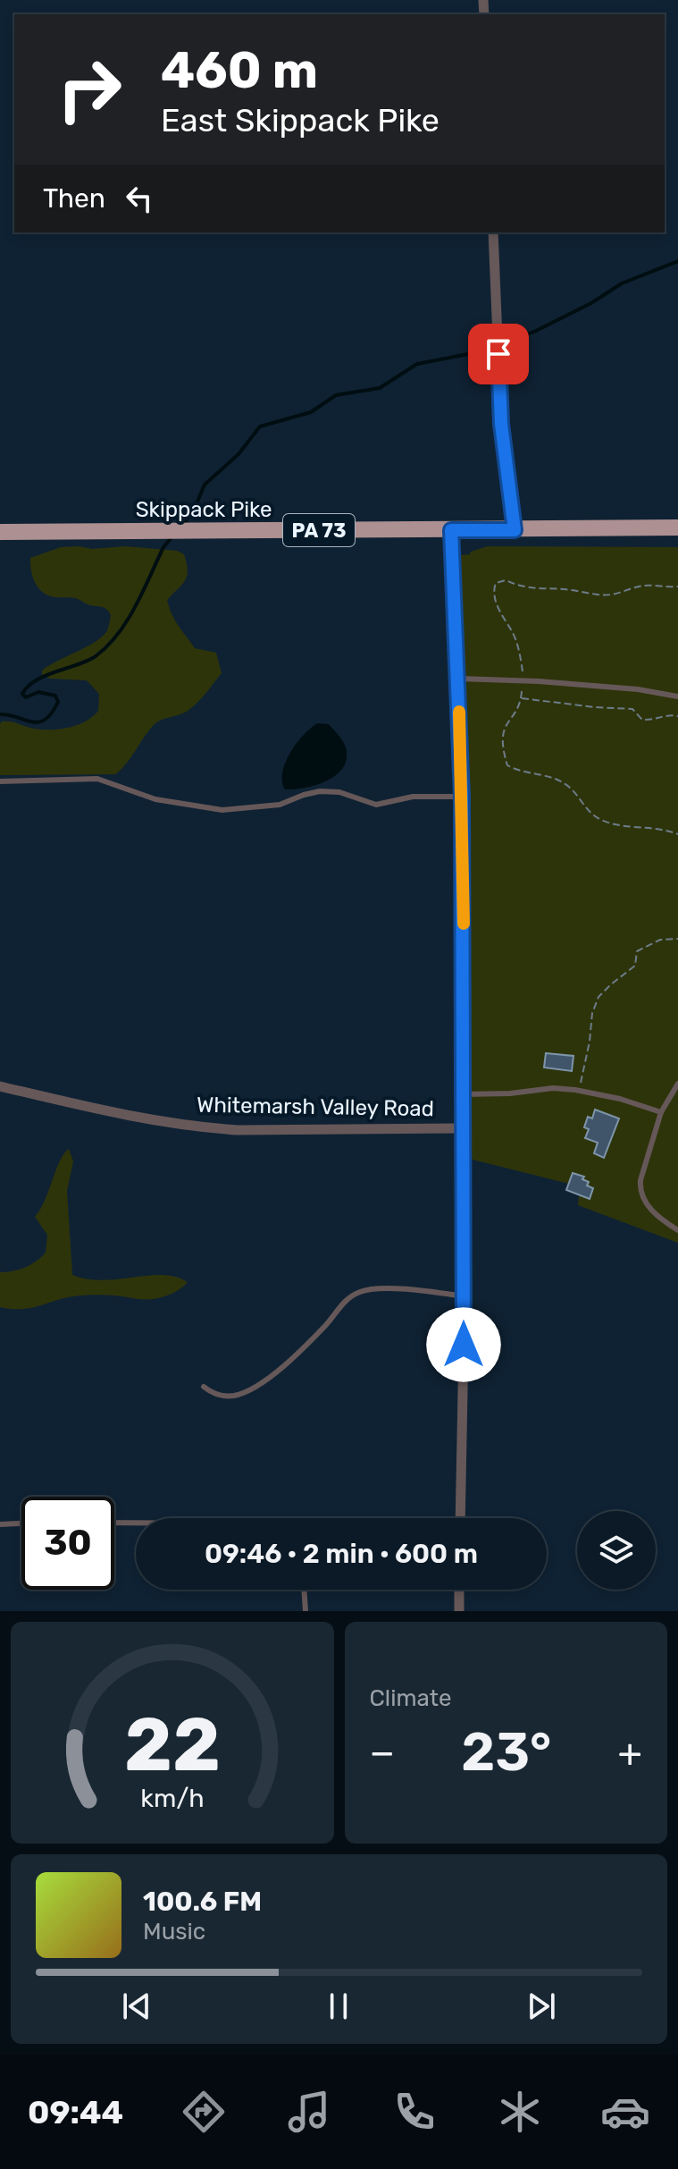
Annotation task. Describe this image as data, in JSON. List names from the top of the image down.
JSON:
{
  "streets": {
    "main road": ["Skippack Pike", "PA 73"],
    "street": ["Whitemarsh Valley Road"]
  },
  "crossings": [
    ["Skippack Pike", "PA 73"]
  ],
  "page": {
    "turn": ["460 m", "East Skippack Pike"],
    "then": "Then",
    "limit": "30",
    "trip": "09:46 · 2 min · 600 m",
    "tile": "Climate",
    "heat": ["−", "23°", "+"],
    "song": ["100.6 FM", "Music"],
    "tabs": "09:44",
    "gauge": ["22", "km/h"]
  }
}
